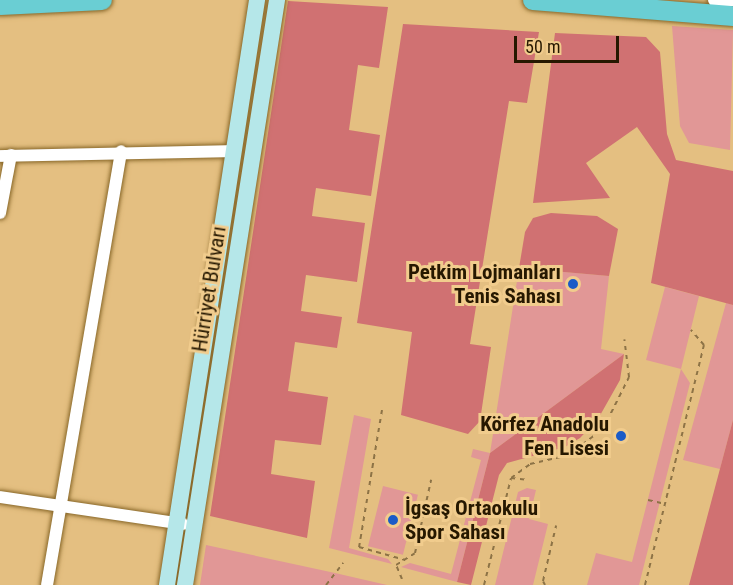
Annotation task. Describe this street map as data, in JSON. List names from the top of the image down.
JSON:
{
  "streets": {
    "main road": ["Hürriyet Bulvarı"]
  },
  "places": ["Petkim Lojmanları Tenis Sahası", "Körfez Anadolu Fen Lisesi", "İgsaş Ortaokulu Spor Sahası"],
  "scale_bar": "50 m"
}
